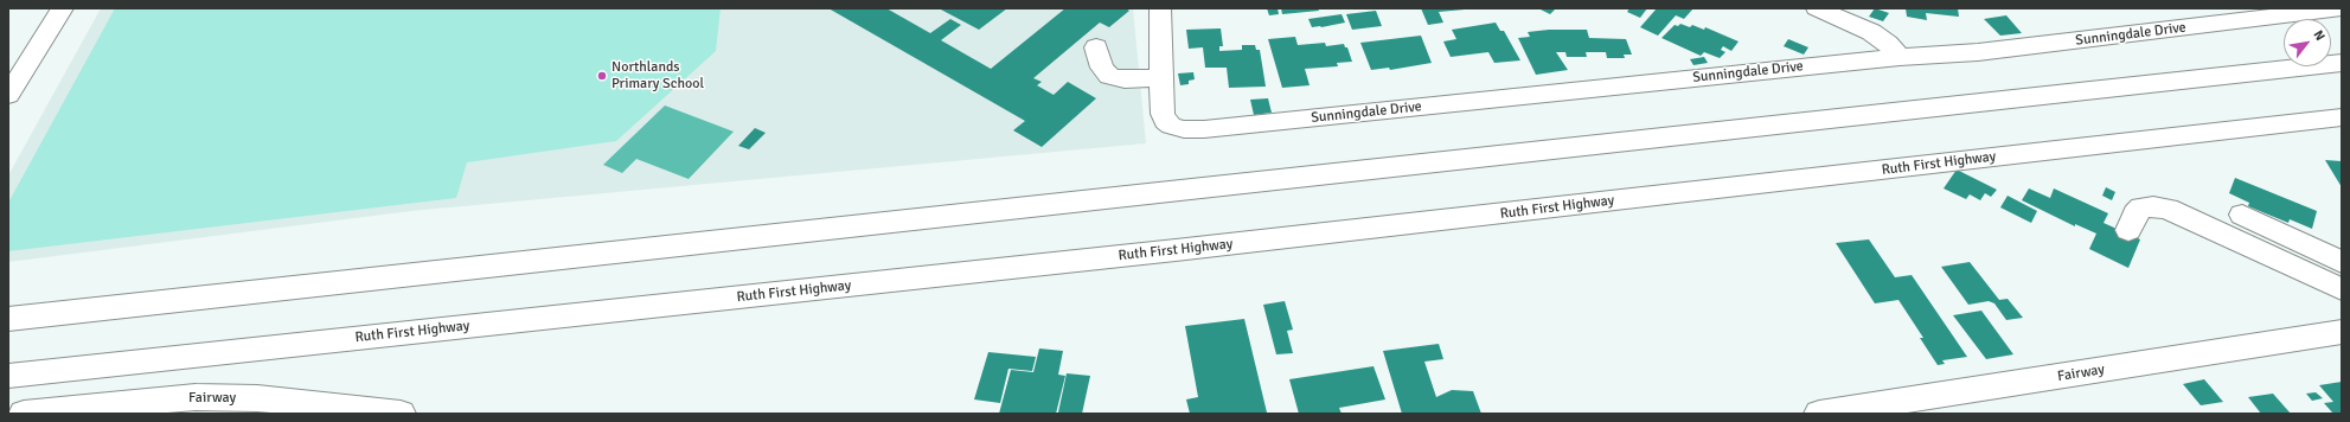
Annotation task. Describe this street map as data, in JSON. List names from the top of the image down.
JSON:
{
  "streets": {
    "main road": ["Sunningdale Drive", "Ruth First Highway", "Fairway"]
  },
  "places": ["Northlands Primary School"],
  "north": "top right"
}
